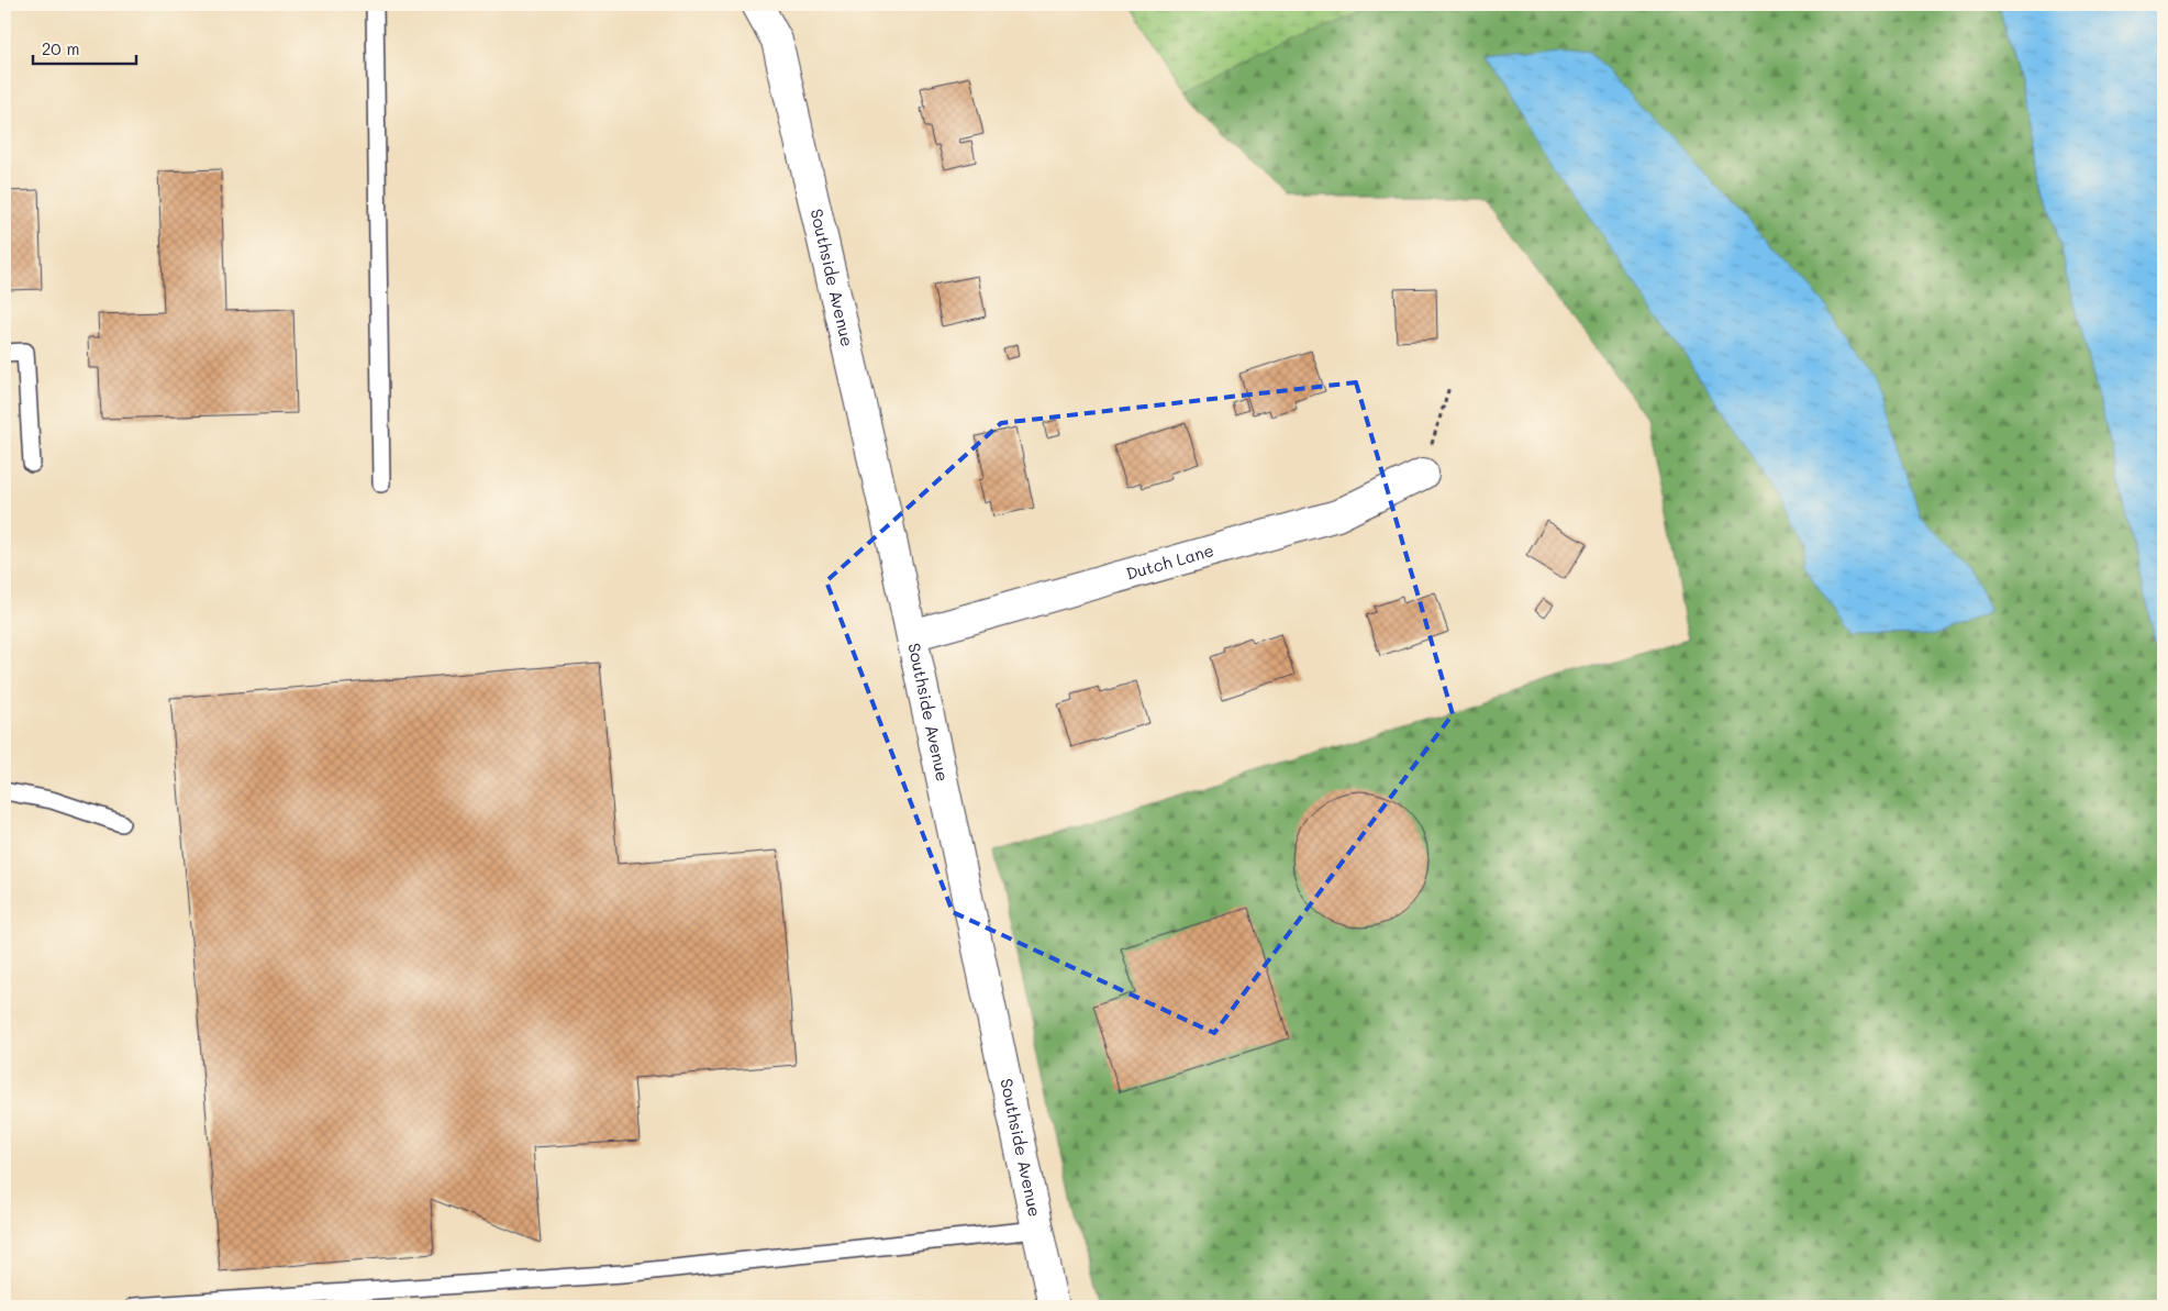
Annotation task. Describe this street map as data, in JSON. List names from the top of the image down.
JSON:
{
  "streets": {
    "street": ["Southside Avenue", "Dutch Lane"]
  },
  "crossings": [
    ["Southside Avenue", "Dutch Lane"]
  ],
  "scale_bar": "20 m"
}
